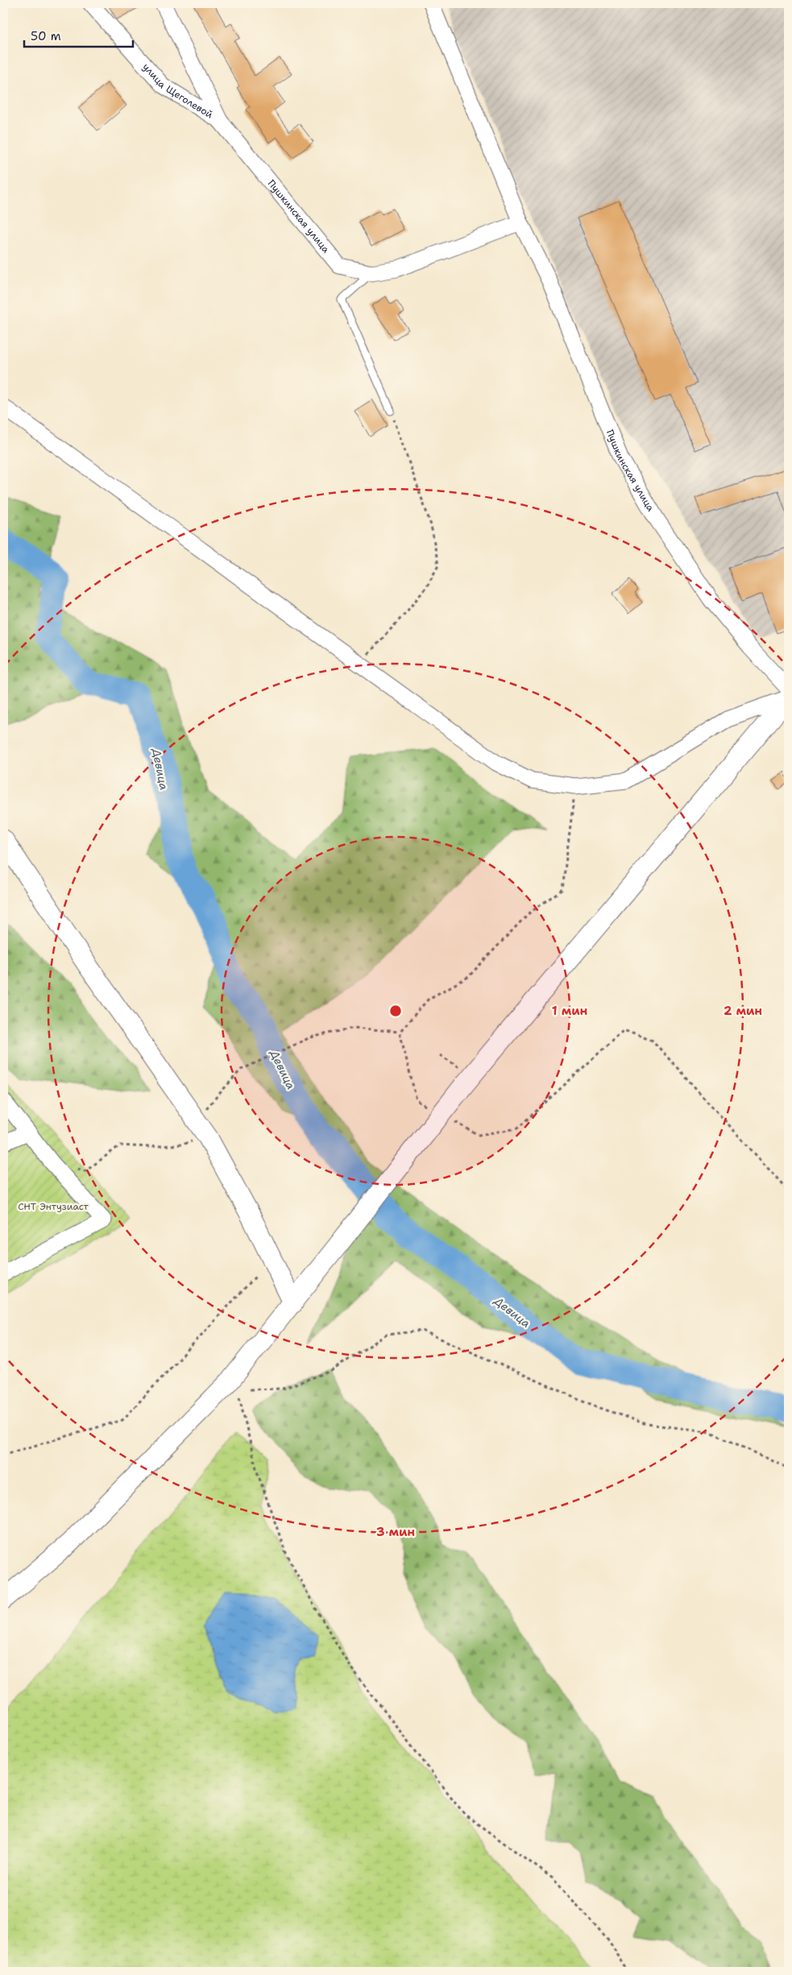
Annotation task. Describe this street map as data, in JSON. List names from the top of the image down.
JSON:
{
  "streets": {
    "street": ["улица Щеголевой", "Пушкинская улица"]
  },
  "crossings": [
    ["улица Щеголевой", "Пушкинская улица"]
  ],
  "water": ["Девица"],
  "parks": ["СНТ Энтузиаст"],
  "scale_bar": "50 m",
  "rings": ["1 мин", "2 мин", "3 мин"]
}
